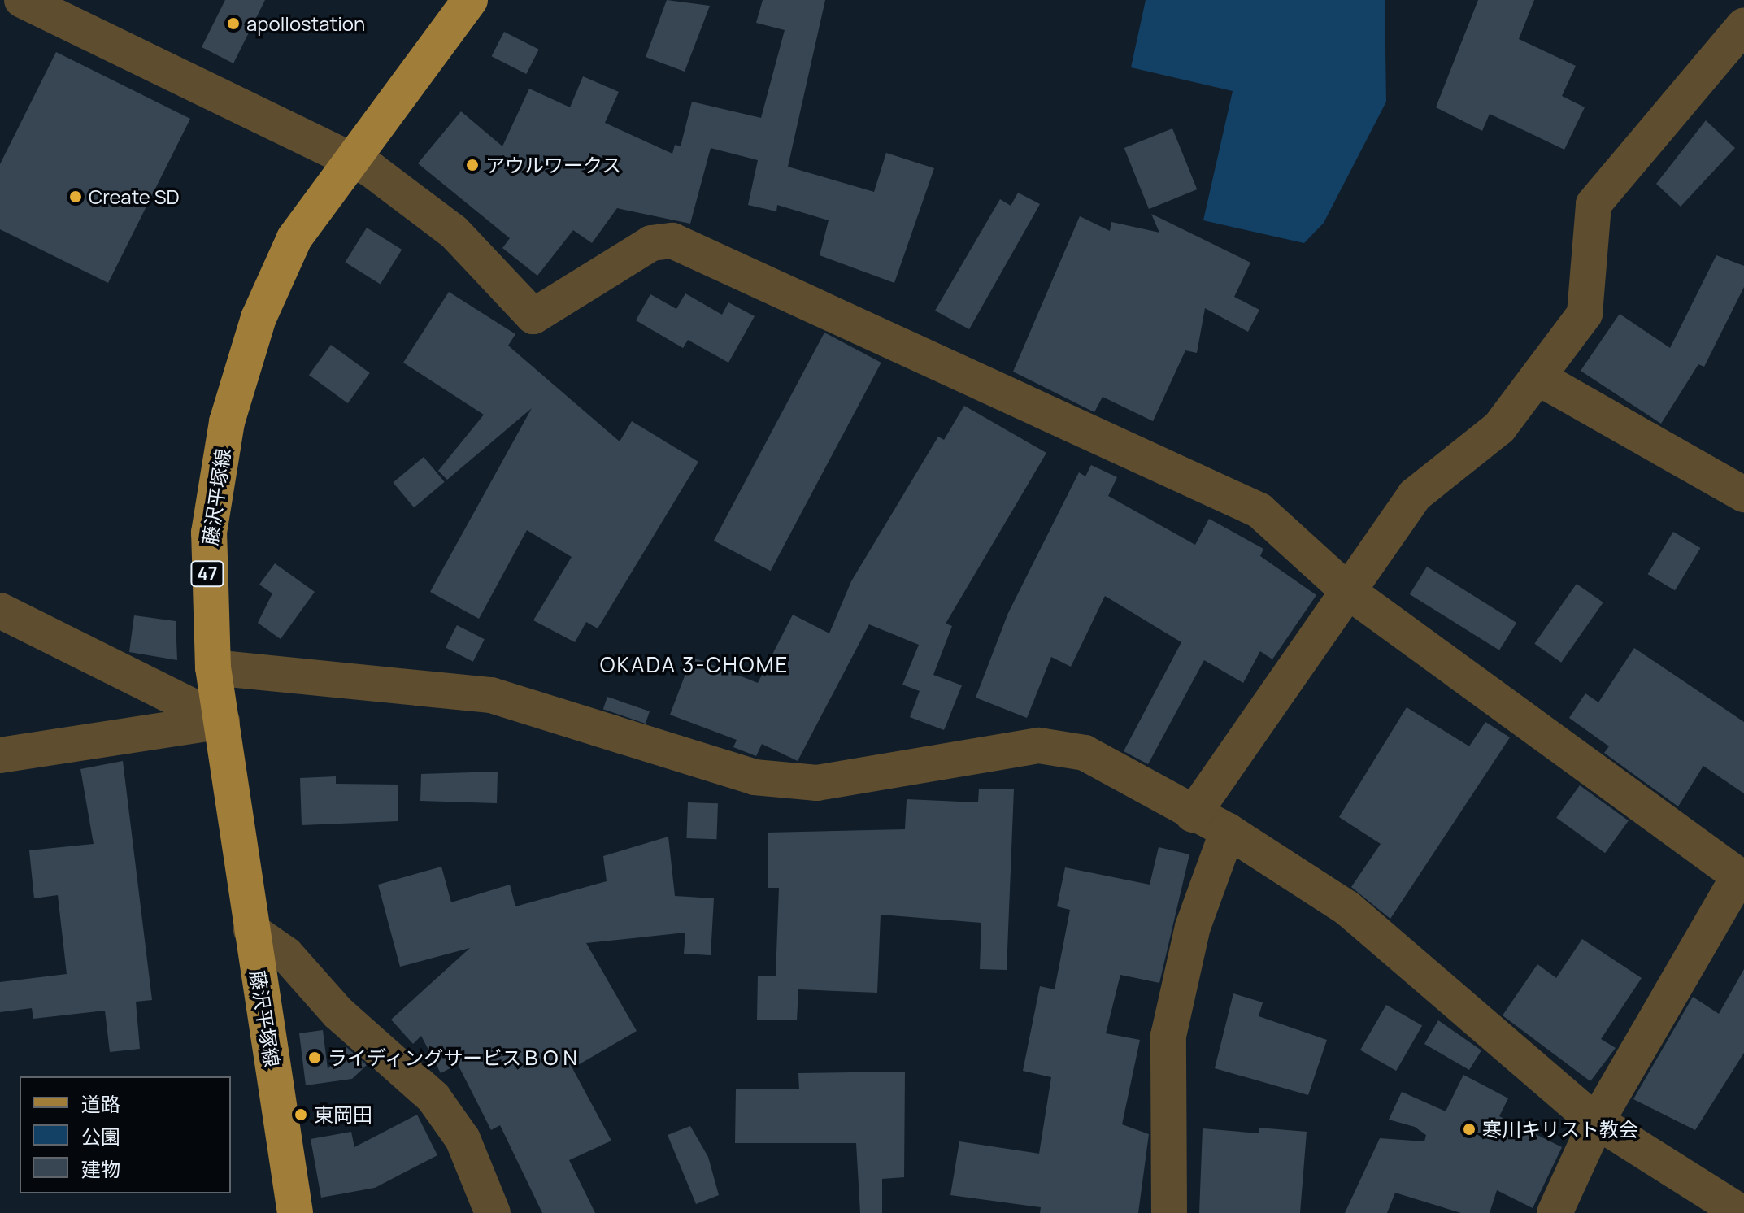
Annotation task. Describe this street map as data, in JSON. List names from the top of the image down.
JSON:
{
  "streets": {
    "main road": ["藤沢平塚線", "47"]
  },
  "districts": ["OKADA 3-CHOME"],
  "places": [
    "apollostation",
    "アウルワークス",
    "Create SD",
    "ライディングサービスＢＯＮ",
    "東岡田",
    "寒川キリスト教会"
  ],
  "legend": ["道路", "公園", "建物"]
}
